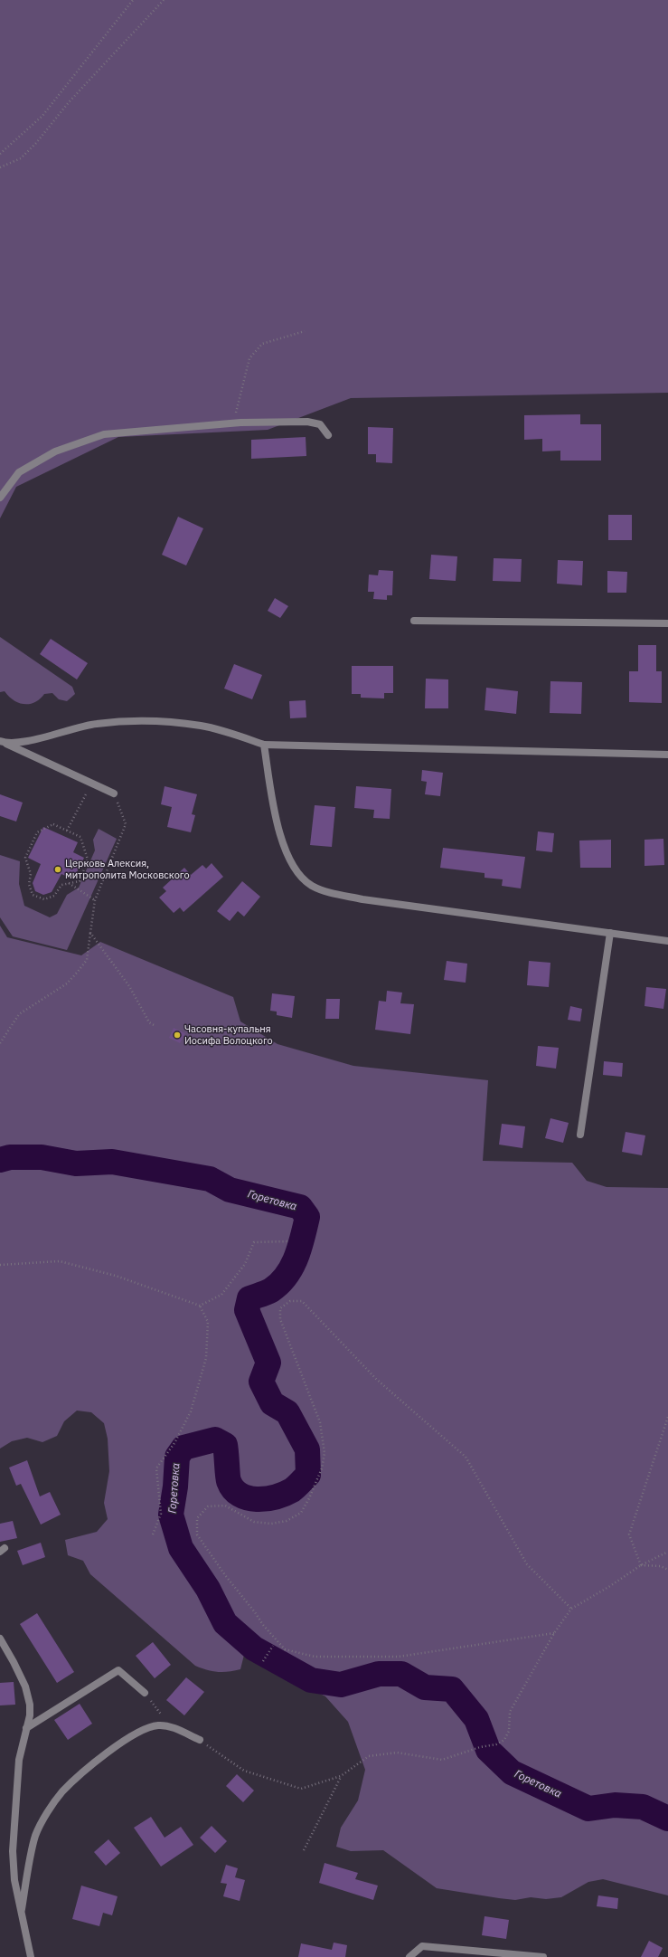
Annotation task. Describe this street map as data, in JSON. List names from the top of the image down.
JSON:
{
  "water": ["Горетовка"],
  "places": ["Церковь Алексия, митрополита Московского", "Часовня-купальня Иосифа Волоцкого"]
}
